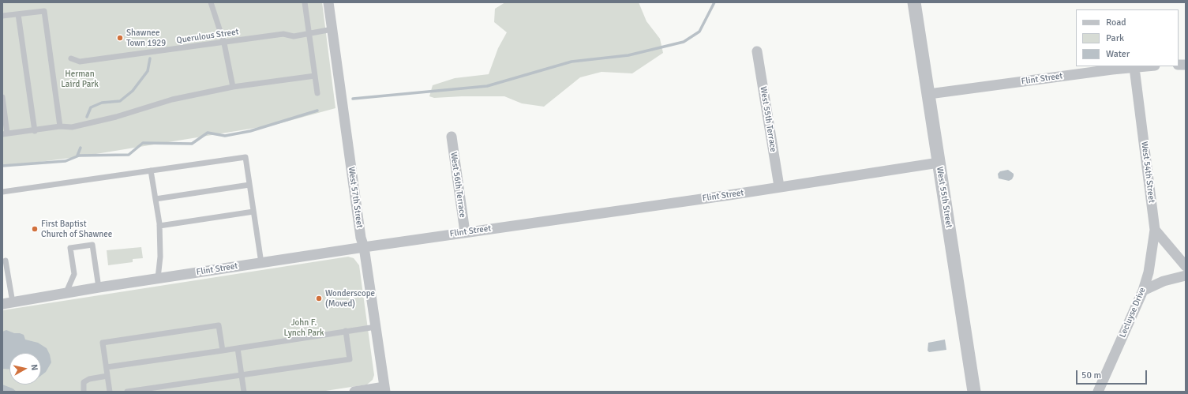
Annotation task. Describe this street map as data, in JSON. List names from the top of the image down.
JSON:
{
  "streets": {
    "street": [
      "Flint Street",
      "West 55th Terrace",
      "West 54th Street",
      "West 56th Terrace",
      "West 57th Street",
      "West 55th Street",
      "Lecluyse Drive"
    ],
    "lane": ["Querulous Street"]
  },
  "crossings": [
    ["Querulous Street", "West 57th Street"],
    ["Flint Street", "West 55th Terrace"],
    ["Flint Street", "West 54th Street"],
    ["Flint Street", "West 56th Terrace"],
    ["Flint Street", "West 57th Street"],
    ["Flint Street", "West 55th Street"],
    ["West 54th Street", "Lecluyse Drive"]
  ],
  "parks": ["Herman Laird Park", "John F. Lynch Park"],
  "places": ["Shawnee Town 1929", "First Baptist Church of Shawnee", "Wonderscope (Moved)"],
  "legend": ["Road", "Park", "Water"],
  "scale_bar": "50 m",
  "north": "right"
}
